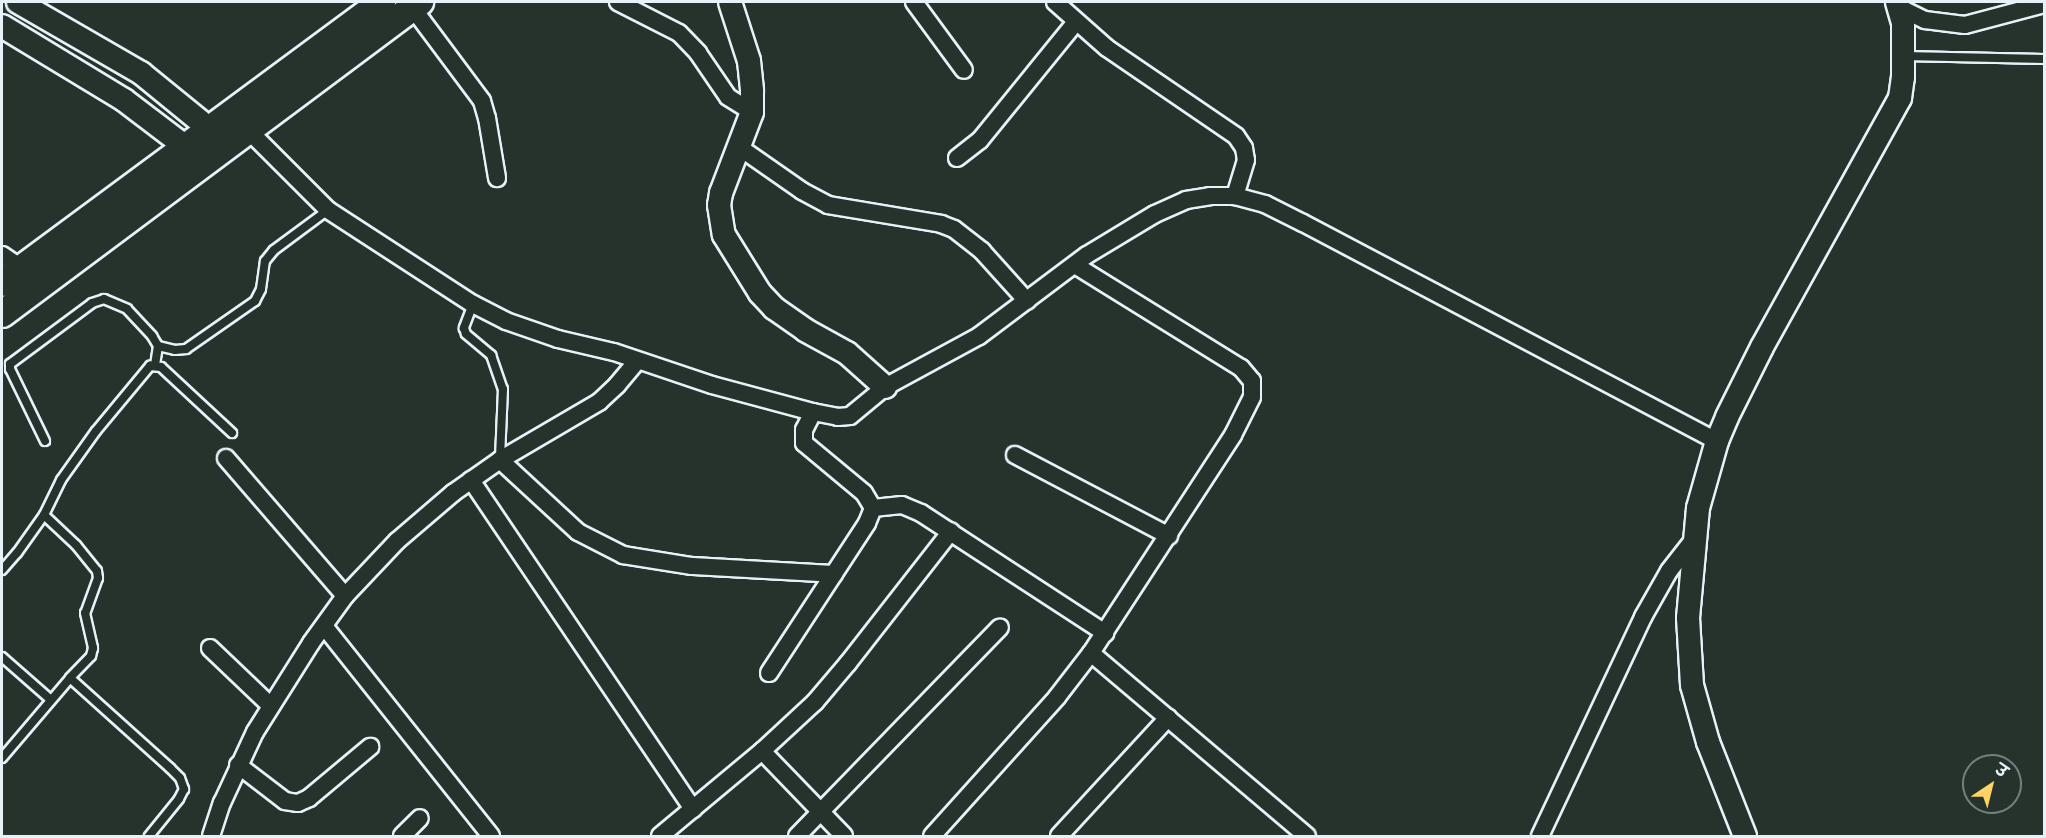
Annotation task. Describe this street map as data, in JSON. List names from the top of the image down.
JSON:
{
  "north": "top right"
}
